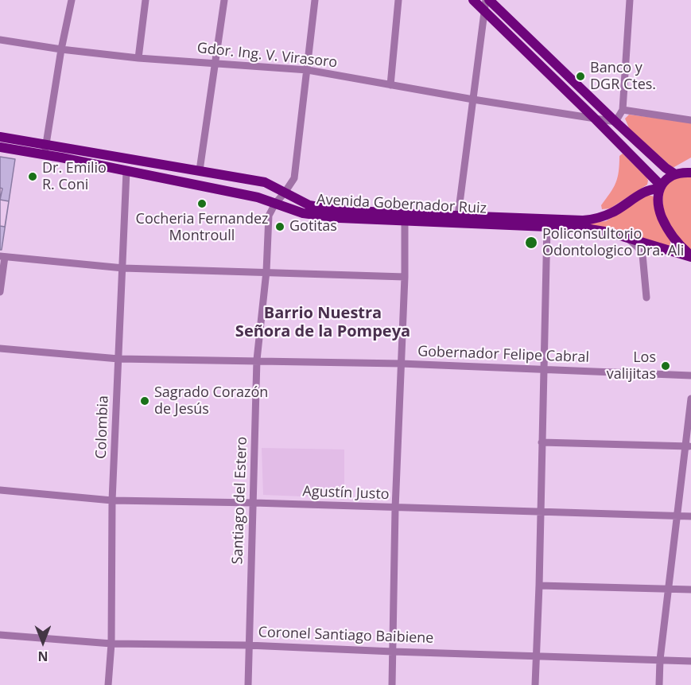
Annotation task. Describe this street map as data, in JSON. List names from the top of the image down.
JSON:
{
  "streets": {
    "main road": ["Avenida Gobernador Ruiz"],
    "street": [
      "Gdor. Ing. V. Virasoro",
      "Gobernador Felipe Cabral",
      "Colombia",
      "Agustín Justo",
      "Santiago del Estero",
      "Coronel Santiago Baibiene"
    ]
  },
  "crossings": [
    ["Avenida Gobernador Ruiz", "Colombia"],
    ["Avenida Gobernador Ruiz", "Santiago del Estero"],
    ["Gobernador Felipe Cabral", "Colombia"],
    ["Gobernador Felipe Cabral", "Santiago del Estero"],
    ["Colombia", "Agustín Justo"],
    ["Colombia", "Coronel Santiago Baibiene"],
    ["Agustín Justo", "Santiago del Estero"],
    ["Santiago del Estero", "Coronel Santiago Baibiene"]
  ],
  "districts": ["Barrio Nuestra Señora de la Pompeya"],
  "places": [
    "Banco y DGR Ctes.",
    "Dr. Emilio R. Coni",
    "Cocheria Fernandez Montroull",
    "Gotitas",
    "Policonsultorio Odontologico Dra. Ali",
    "Los valijitas",
    "Sagrado Corazón de Jesús"
  ],
  "north": "bottom"
}
